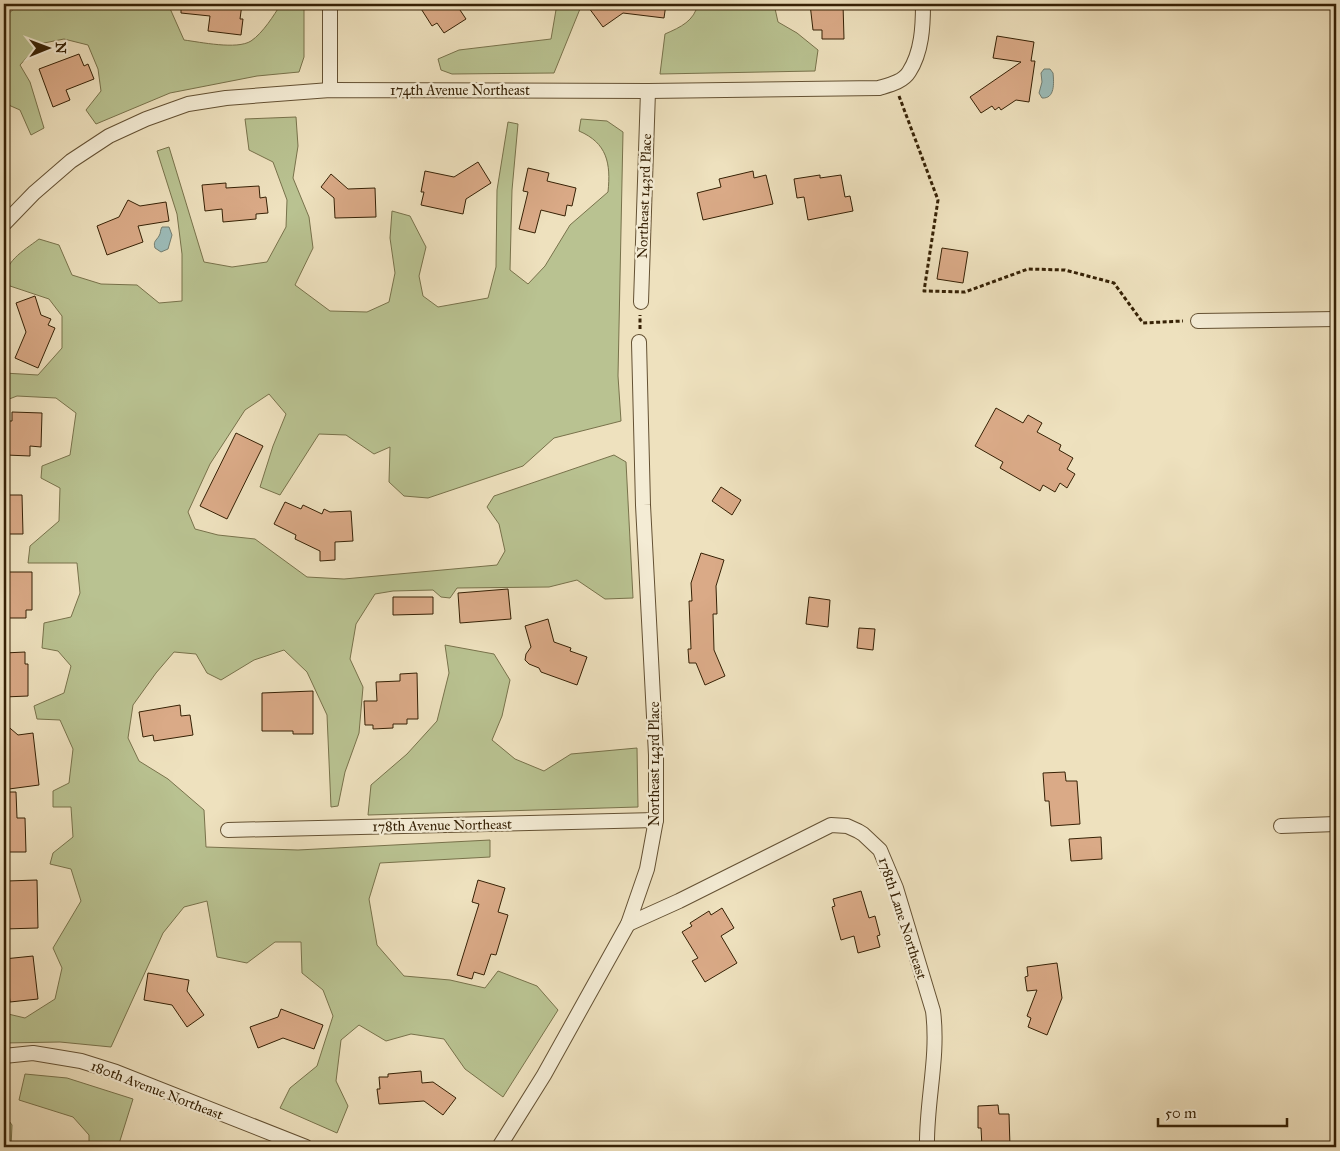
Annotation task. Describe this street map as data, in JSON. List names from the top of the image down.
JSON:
{
  "streets": {
    "street": [
      "174th Avenue Northeast",
      "Northeast 143rd Place",
      "178th Avenue Northeast",
      "178th Lane Northeast",
      "180th Avenue Northeast"
    ]
  },
  "crossings": [
    ["174th Avenue Northeast", "Northeast 143rd Place"],
    ["Northeast 143rd Place", "178th Avenue Northeast"],
    ["Northeast 143rd Place", "178th Lane Northeast"]
  ],
  "scale_bar": "50 m",
  "north": "right"
}
